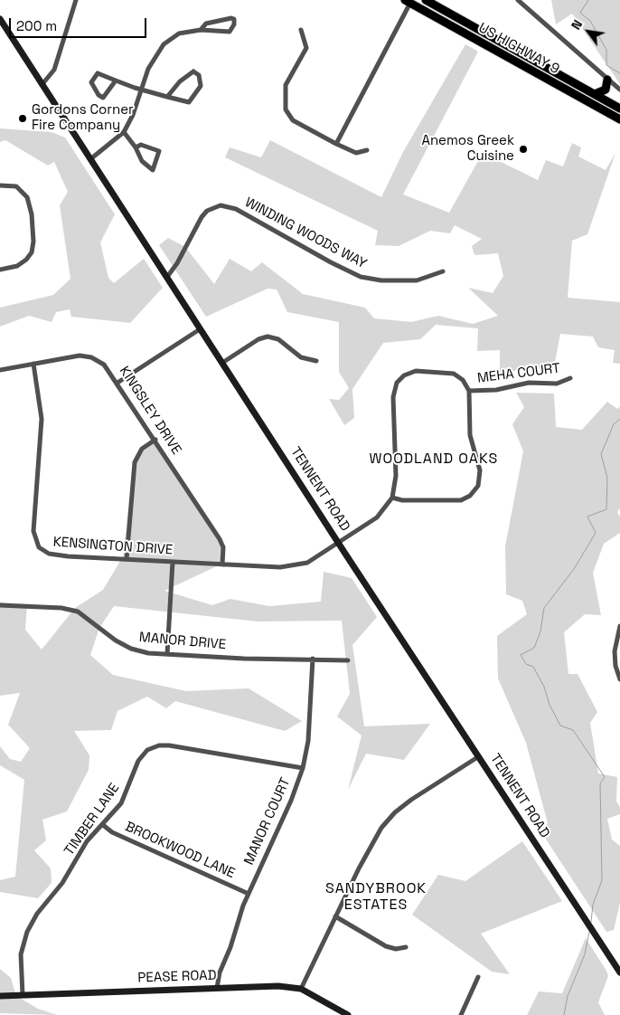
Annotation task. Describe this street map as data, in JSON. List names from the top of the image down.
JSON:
{
  "streets": {
    "highway": ["US HIGHWAY 9"],
    "street": [
      "WINDING WOODS WAY",
      "MEHA COURT",
      "KINGSLEY DRIVE",
      "TENNENT ROAD",
      "KENSINGTON DRIVE",
      "MANOR DRIVE",
      "TIMBER LANE",
      "MANOR COURT",
      "BROOKWOOD LANE",
      "PEASE ROAD"
    ]
  },
  "crossings": [
    ["WINDING WOODS WAY", "TENNENT ROAD"],
    ["KINGSLEY DRIVE", "KENSINGTON DRIVE"],
    ["TENNENT ROAD", "KENSINGTON DRIVE"],
    ["MANOR DRIVE", "MANOR COURT"],
    ["TIMBER LANE", "MANOR COURT"],
    ["TIMBER LANE", "BROOKWOOD LANE"],
    ["TIMBER LANE", "PEASE ROAD"],
    ["MANOR COURT", "BROOKWOOD LANE"],
    ["MANOR COURT", "PEASE ROAD"]
  ],
  "districts": ["WOODLAND OAKS", "SANDYBROOK ESTATES"],
  "places": ["Gordons Corner Fire Company", "Anemos Greek Cuisine"],
  "scale_bar": "200 m",
  "north": "top left"
}
